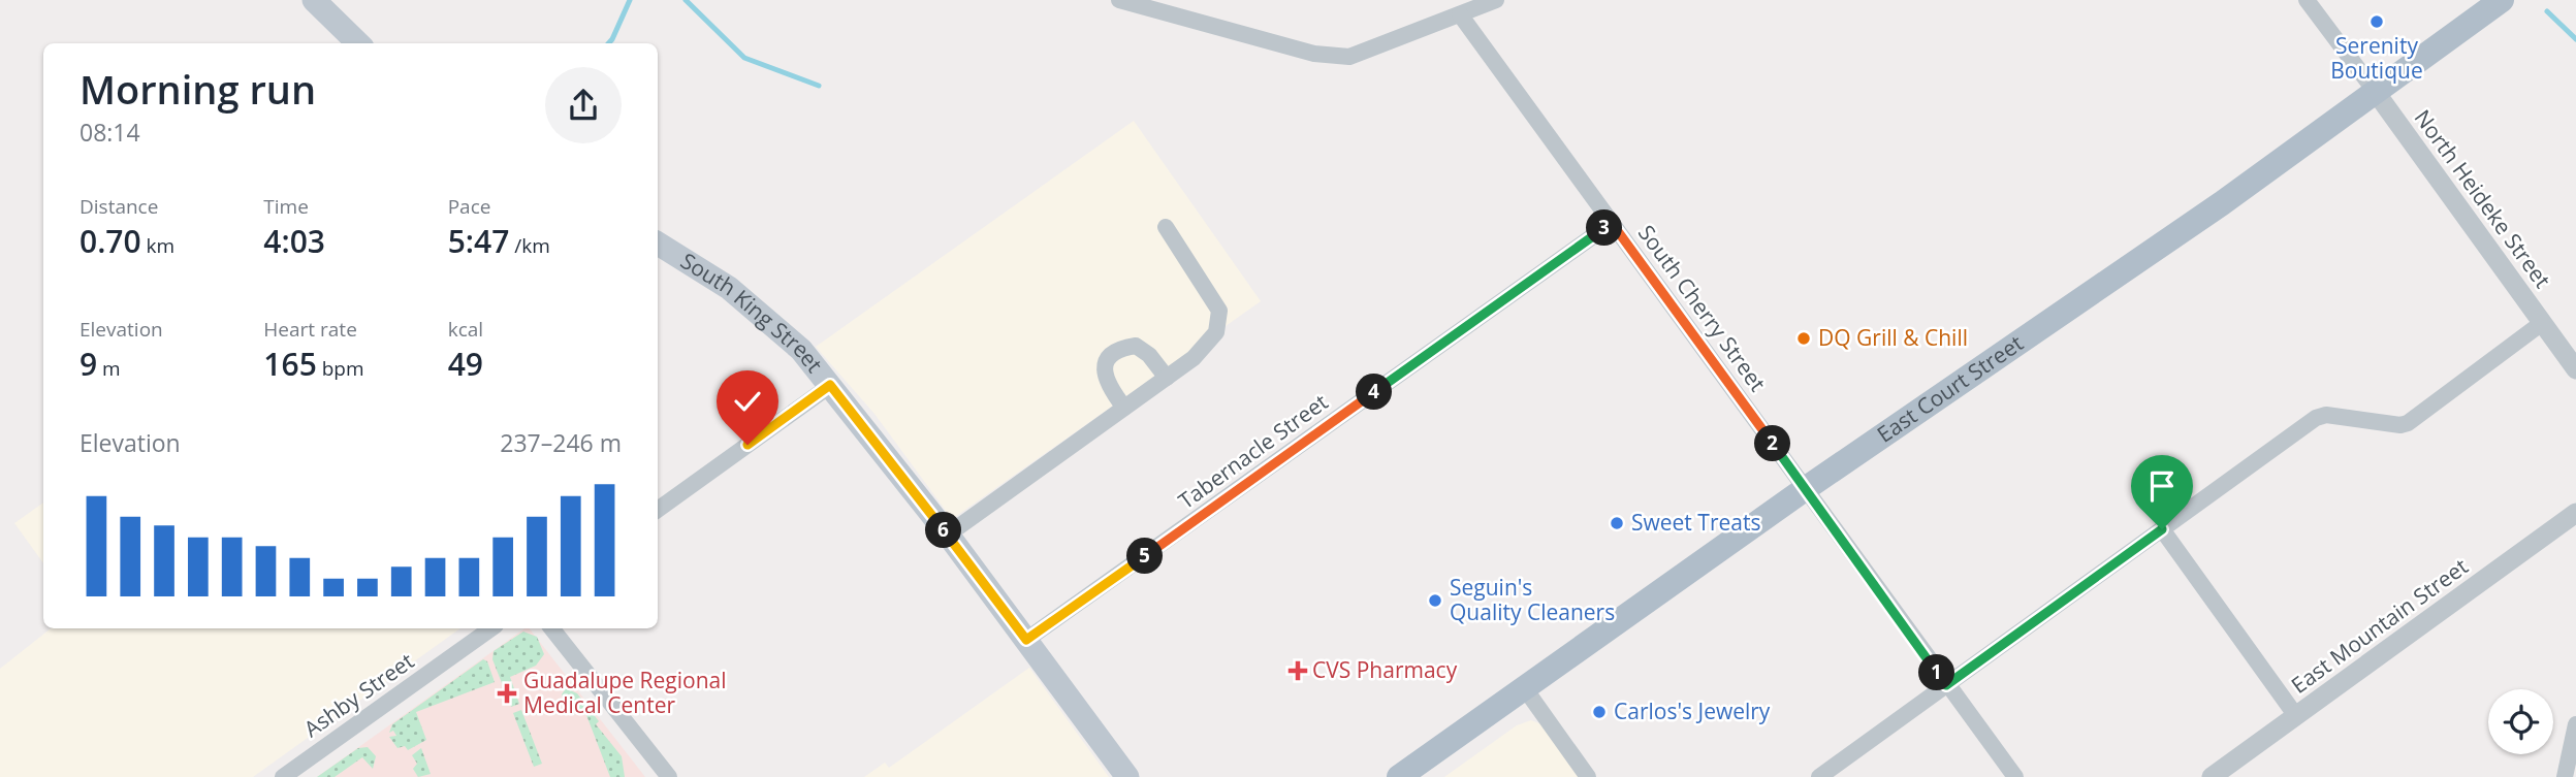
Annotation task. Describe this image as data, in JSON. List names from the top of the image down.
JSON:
{
  "streets": {
    "main road": ["South King Street", "East Court Street"],
    "street": [
      "North Heideke Street",
      "South Cherry Street",
      "Tabernacle Street",
      "East Mountain Street",
      "Ashby Street"
    ]
  },
  "crossings": [
    ["North Heideke Street", "East Court Street"],
    ["South Cherry Street", "East Court Street"],
    ["South Cherry Street", "Tabernacle Street"],
    ["South King Street", "Tabernacle Street"]
  ],
  "places": {
    "other": [
      "Serenity Boutique",
      "DQ Grill & Chill",
      "Sweet Treats",
      "Seguin's Quality Cleaners",
      "Carlos's Jewelry"
    ],
    "health": ["CVS Pharmacy", "Guadalupe Regional Medical Center"]
  },
  "page": {
    "heading": ["Morning run", "08:14"],
    "stats": [
      ["Distance", "0.70 km"],
      ["Time", "4:03"],
      ["Pace", "5:47 /km"],
      ["Elevation", "9 m"],
      ["Heart rate", "165 bpm"],
      ["kcal", "49"]
    ],
    "pins": [
      "3",
      "4",
      "2",
      "6",
      "5",
      "1"
    ],
    "chart": ["Elevation", "237–246 m"]
  }
}
